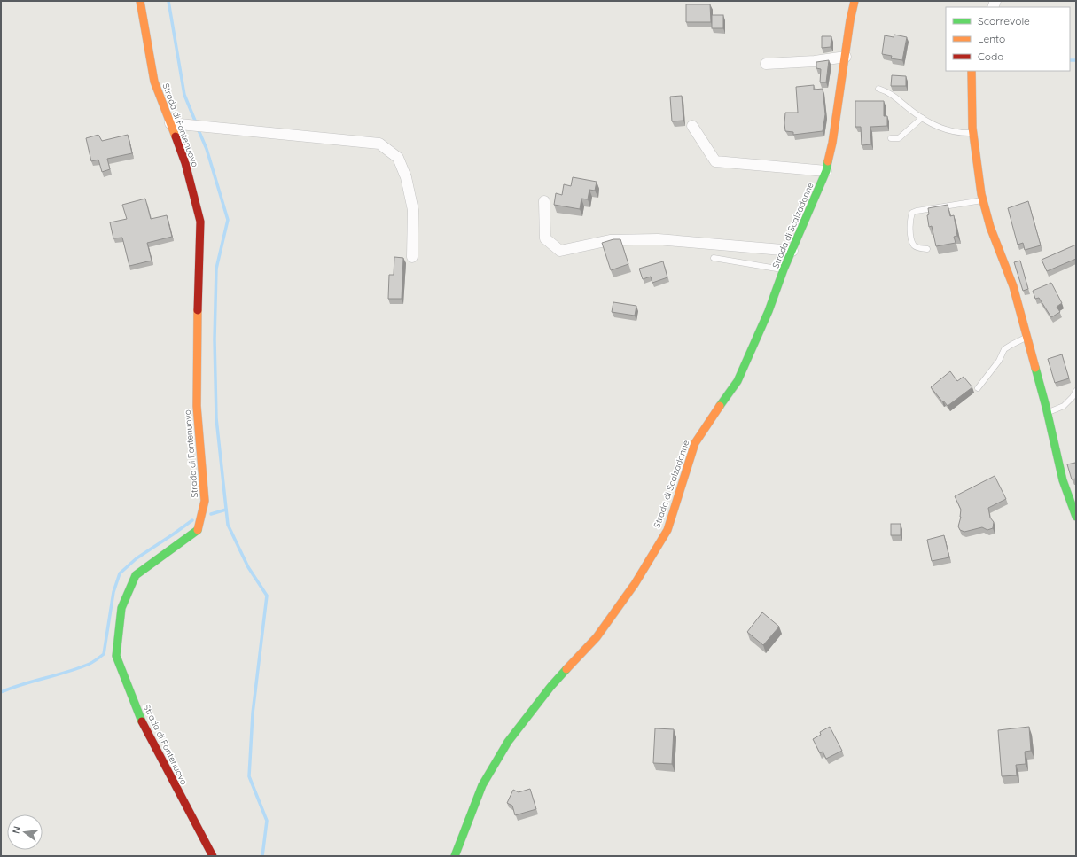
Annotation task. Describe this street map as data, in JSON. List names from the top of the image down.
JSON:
{
  "streets": {
    "street": ["Strada di Fontenuovo", "Strada di Scalzadonne"]
  },
  "legend": ["Scorrevole", "Lento", "Coda"],
  "north": "left"
}
